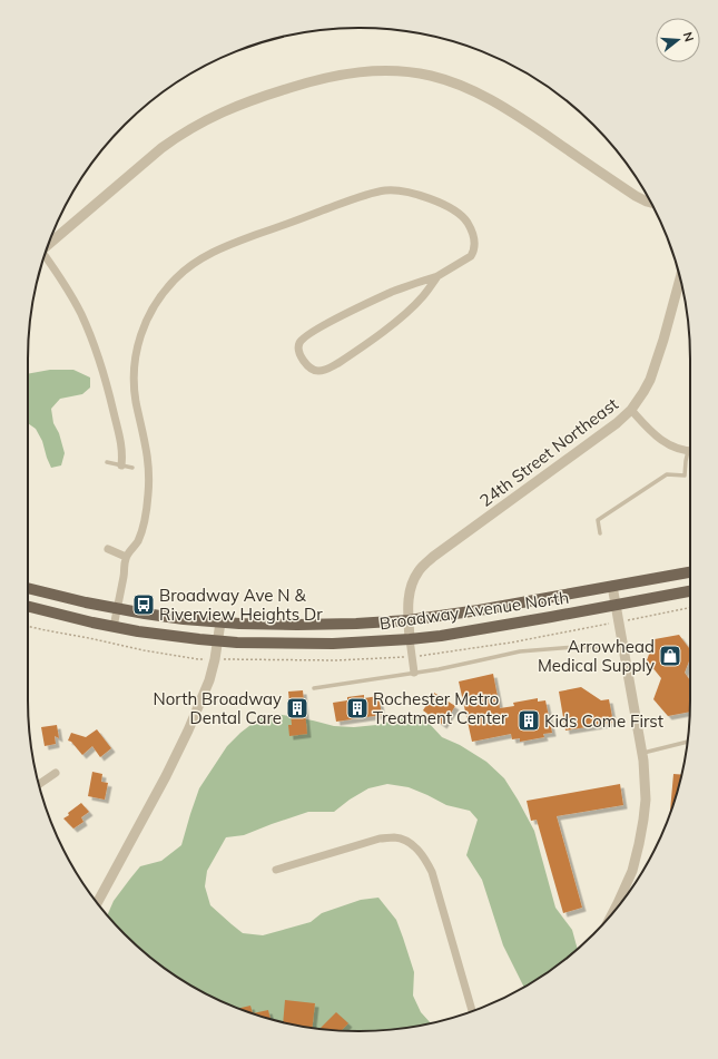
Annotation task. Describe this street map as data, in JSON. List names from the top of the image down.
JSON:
{
  "streets": {
    "main road": ["Broadway Avenue North"],
    "street": ["24th Street Northeast"]
  },
  "crossings": [
    ["24th Street Northeast", "Broadway Avenue North"]
  ],
  "places": {
    "bus stop": ["Broadway Ave N & Riverview Heights Dr"],
    "shop": ["Arrowhead Medical Supply"],
    "building": ["North Broadway Dental Care", "Rochester Metro Treatment Center", "Kids Come First"]
  },
  "north": "right"
}
